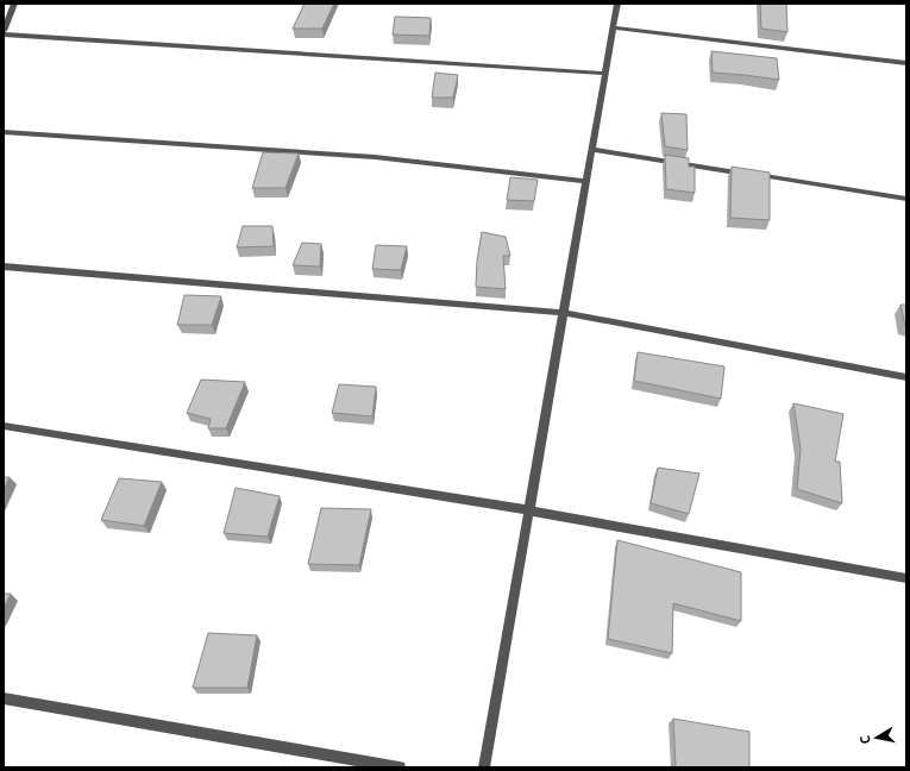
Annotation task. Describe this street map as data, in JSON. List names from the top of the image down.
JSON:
{
  "north": "left"
}
